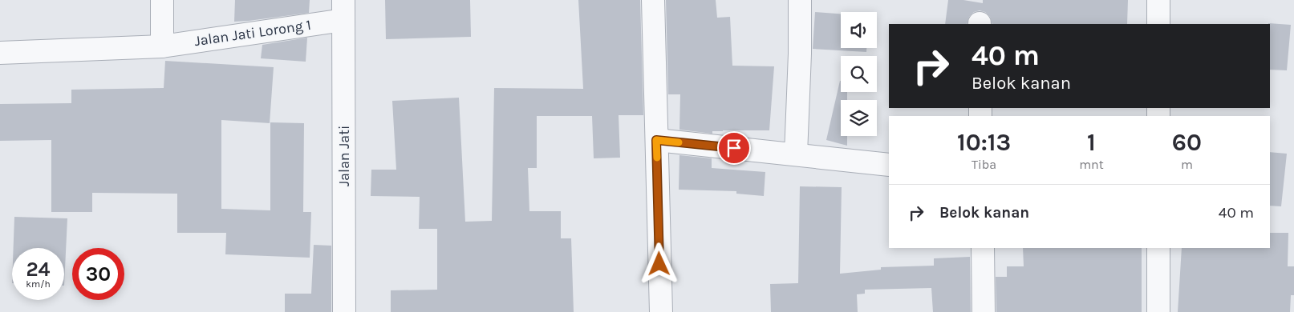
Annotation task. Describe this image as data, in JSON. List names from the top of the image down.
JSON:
{
  "streets": {
    "street": ["Jalan Jati Lorong 1", "Jalan Jati"]
  },
  "crossings": [
    ["Jalan Jati Lorong 1", "Jalan Jati"]
  ],
  "page": {
    "turn": ["40 m", "Belok kanan"],
    "eta": [
      "10:13",
      "Tiba",
      "1",
      "mnt",
      "60",
      "m"
    ],
    "list": [
      {
        "name": "Belok kanan",
        "value": "40 m"
      }
    ],
    "speed": "24 km/h",
    "limit": "30"
  }
}
